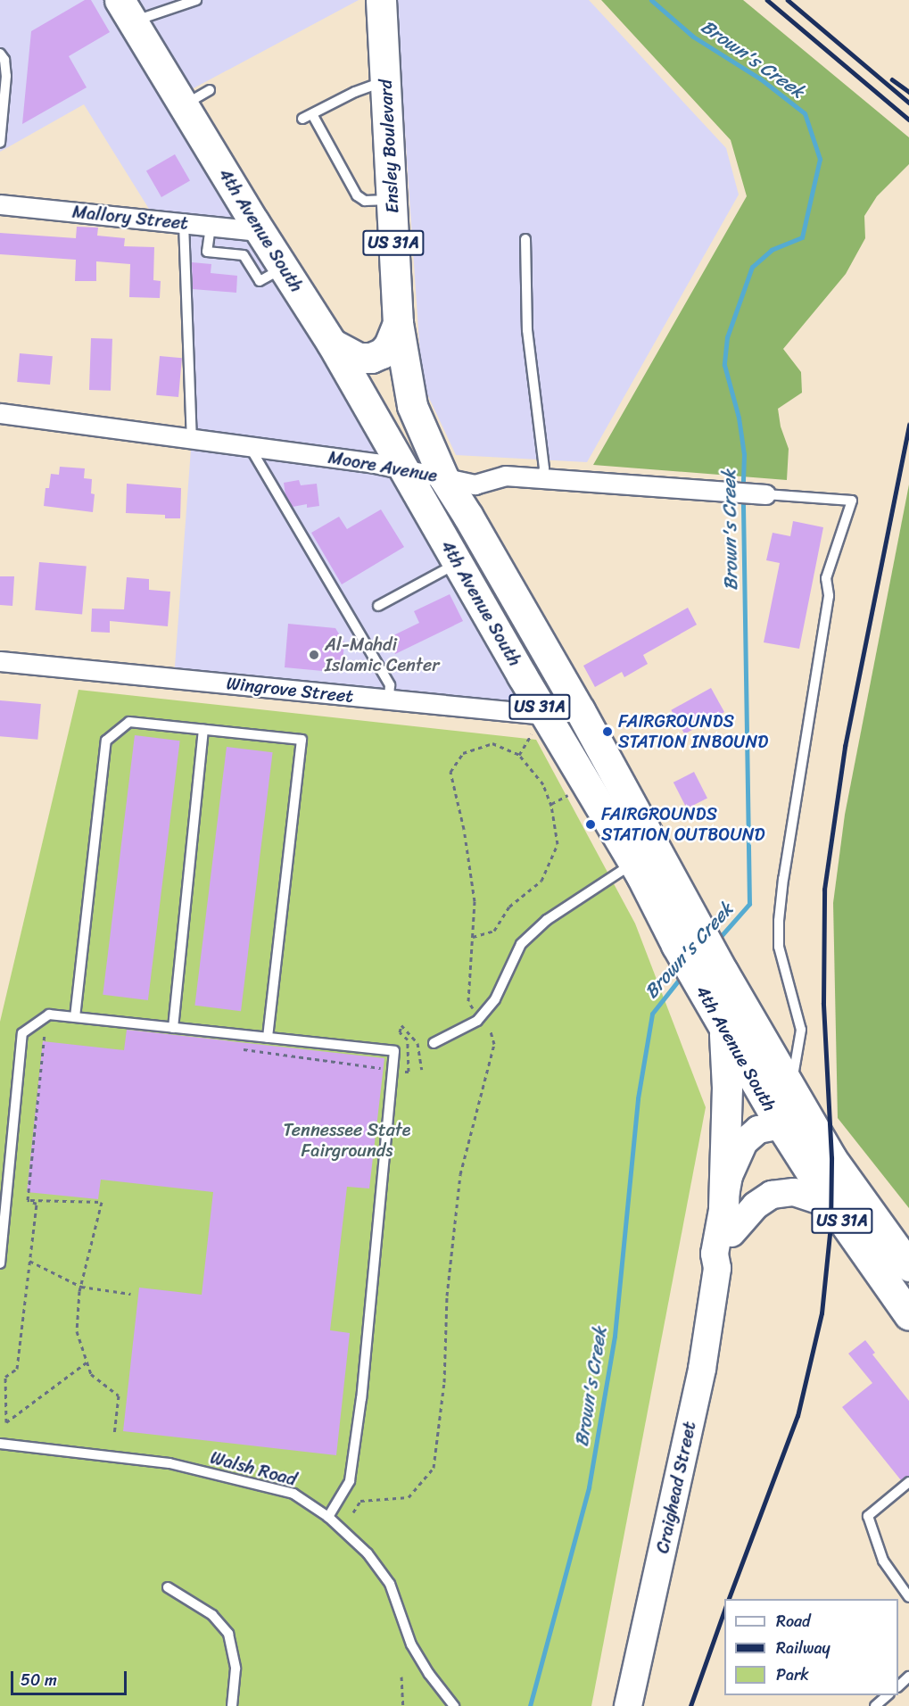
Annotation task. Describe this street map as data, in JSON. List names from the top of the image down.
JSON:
{
  "streets": {
    "main road": ["Ensley Boulevard", "4th Avenue South", "US 31A"],
    "street": [
      "Mallory Street",
      "Moore Avenue",
      "Wingrove Street",
      "Craighead Street"
    ],
    "lane": ["Walsh Road"]
  },
  "crossings": [
    ["Ensley Boulevard", "4th Avenue South"],
    ["Ensley Boulevard", "Moore Avenue"],
    ["Mallory Street", "4th Avenue South"],
    ["4th Avenue South", "Moore Avenue"],
    ["4th Avenue South", "Wingrove Street"],
    ["4th Avenue South", "Craighead Street"]
  ],
  "water": ["Brown's Creek"],
  "parks": ["Tennessee State Fairgrounds"],
  "places": ["Al-Mahdi Islamic Center", "FAIRGROUNDS STATION INBOUND", "FAIRGROUNDS STATION OUTBOUND"],
  "legend": ["Road", "Railway", "Park"],
  "scale_bar": "50 m"
}
